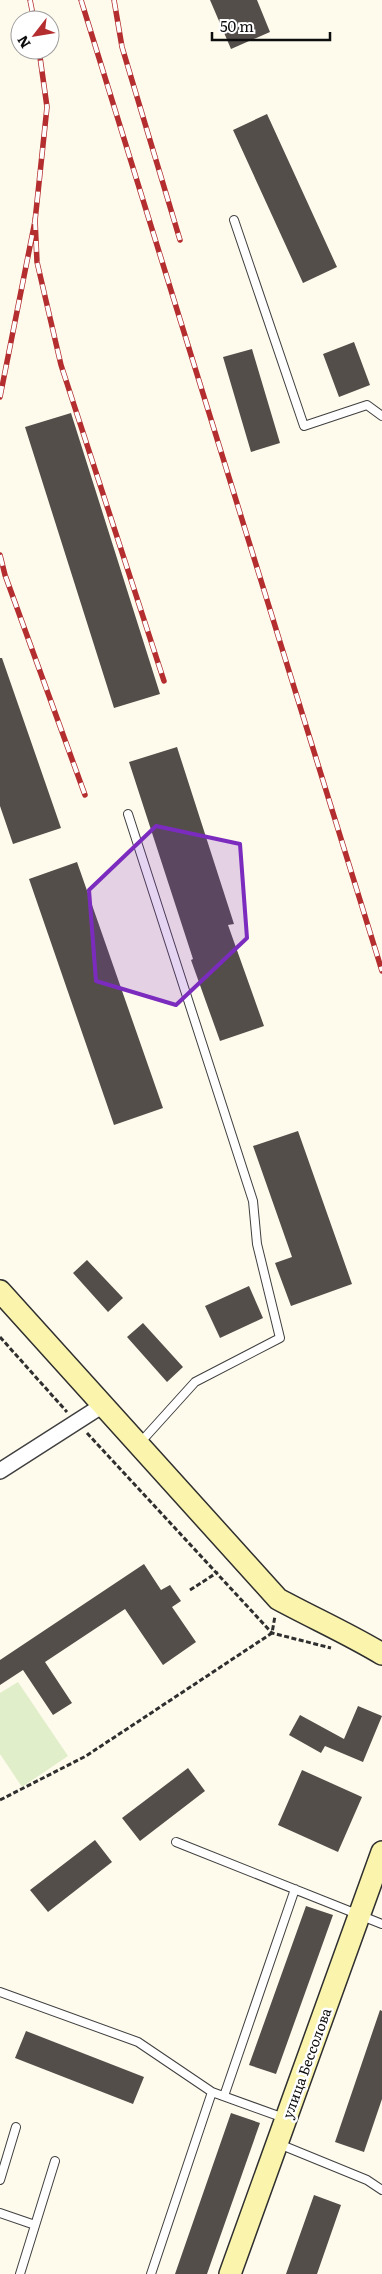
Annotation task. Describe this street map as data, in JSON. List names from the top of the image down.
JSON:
{
  "streets": {
    "main road": ["улица Бессолова"]
  },
  "scale_bar": "50 m",
  "north": "bottom left"
}
